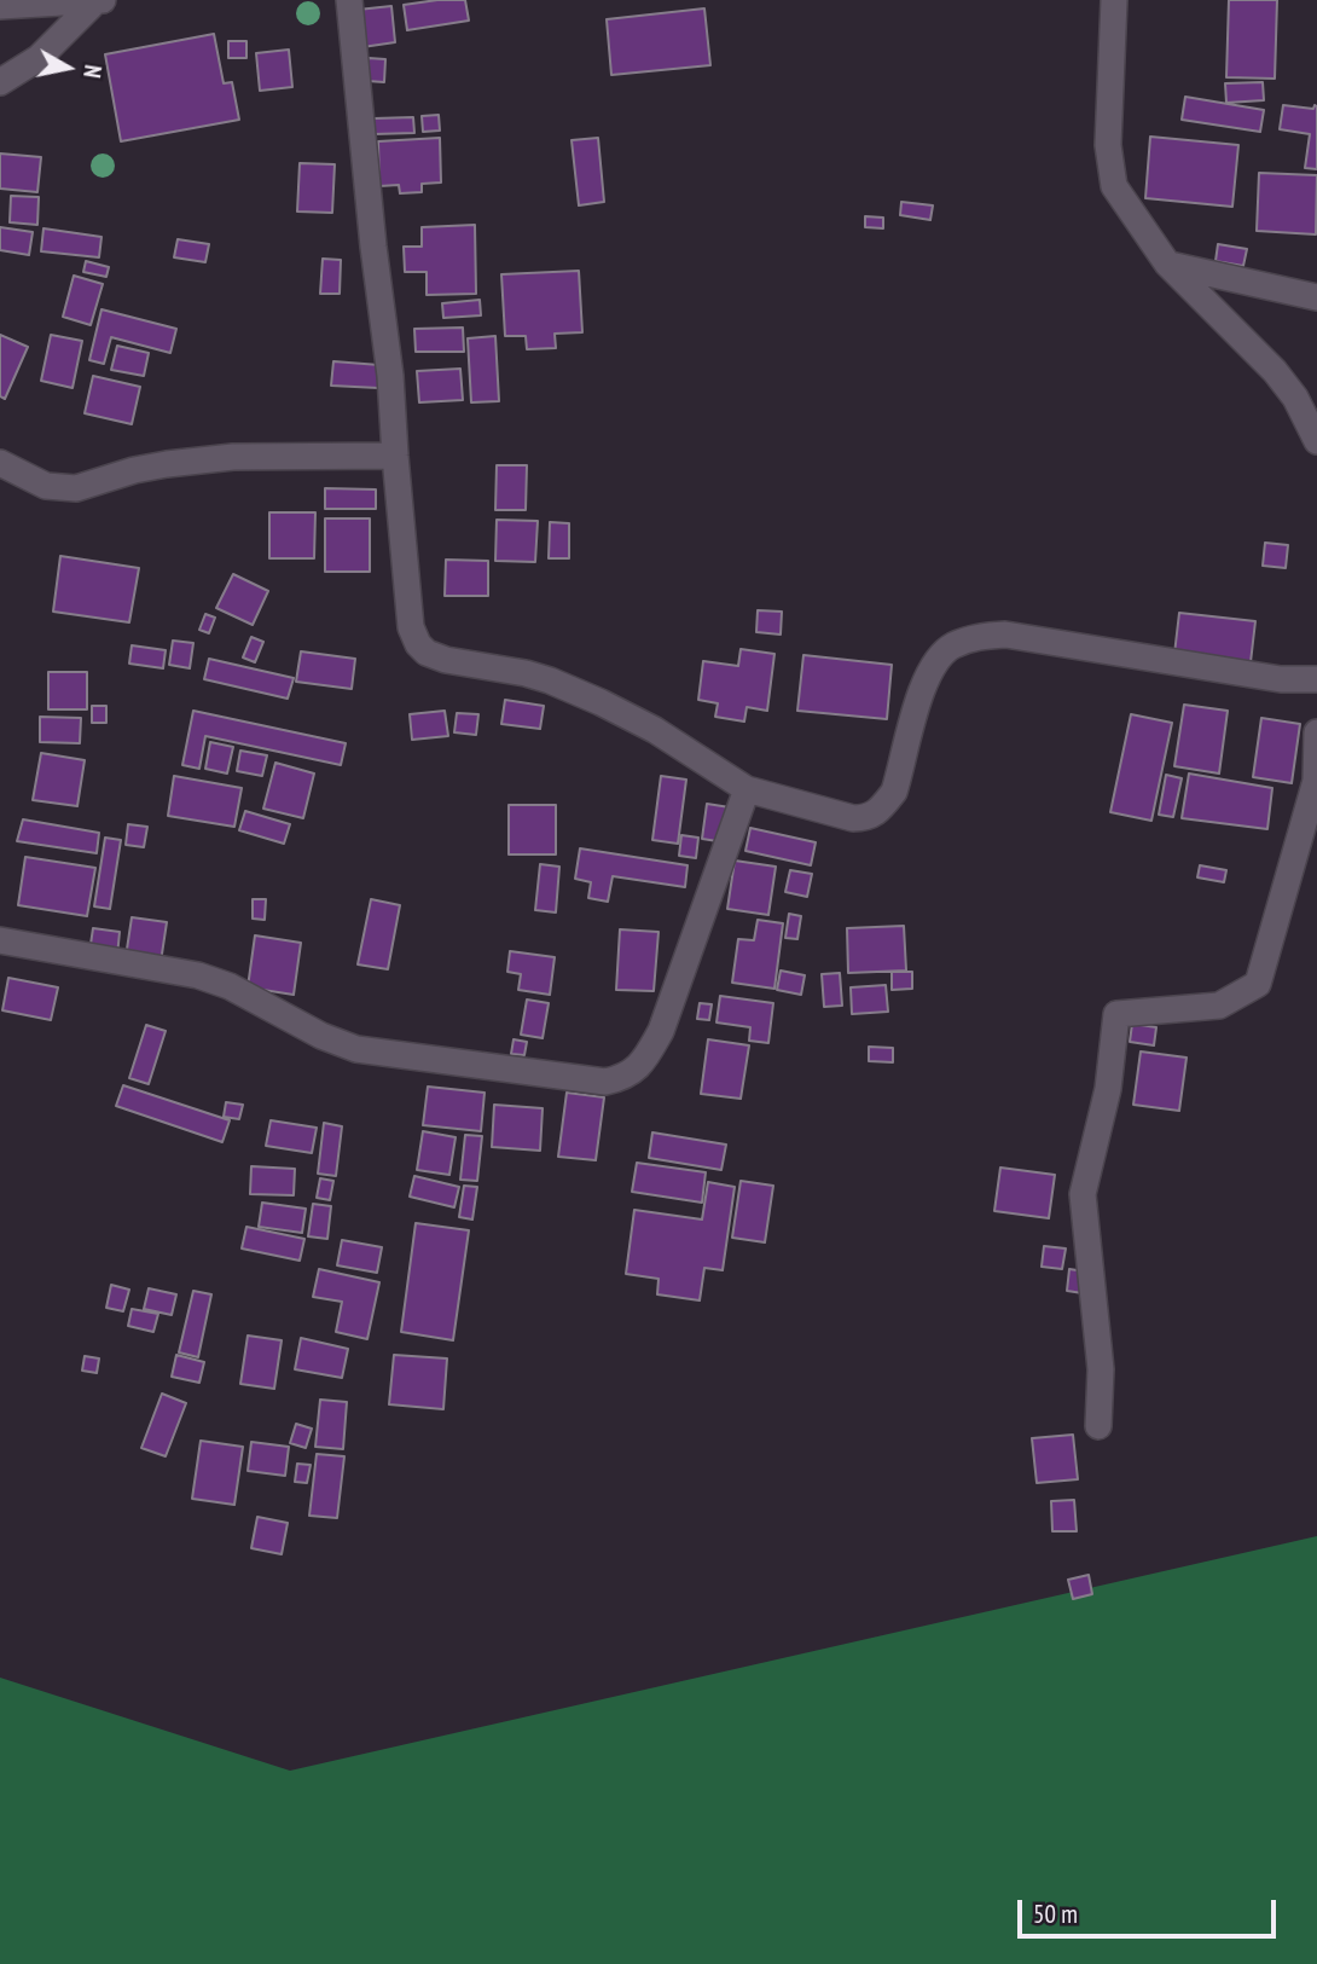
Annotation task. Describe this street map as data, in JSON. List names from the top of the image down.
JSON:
{
  "scale_bar": "50 m",
  "north": "right"
}
